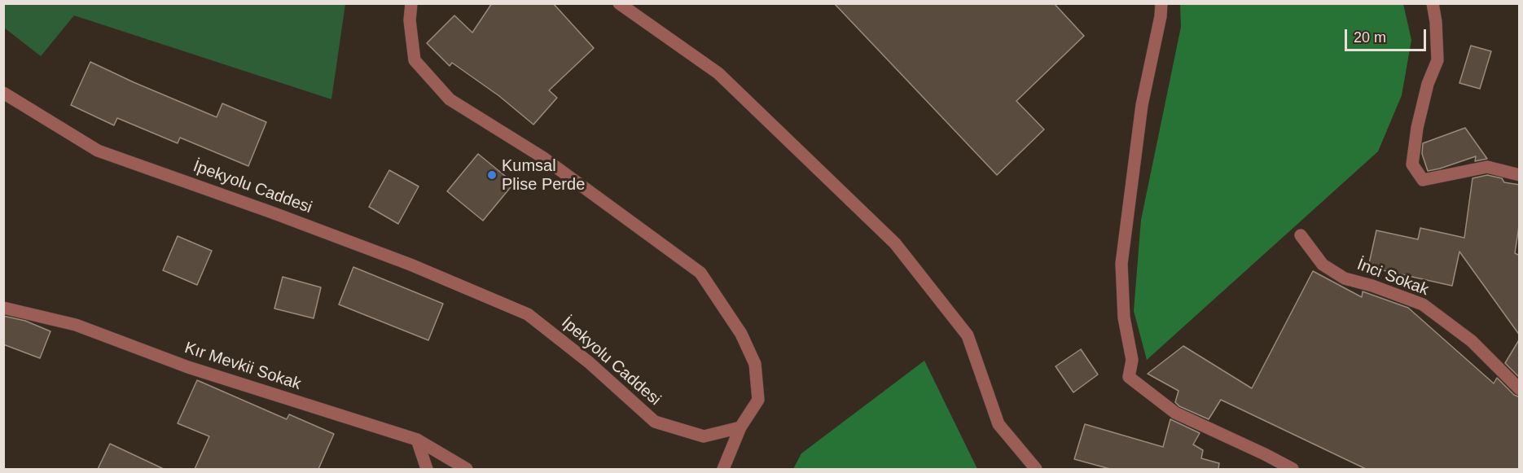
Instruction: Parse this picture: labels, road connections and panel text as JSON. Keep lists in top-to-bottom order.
{
  "streets": {
    "street": ["İpekyolu Caddesi", "İnci Sokak", "Kır Mevkii Sokak"]
  },
  "places": ["Kumsal Plise Perde"],
  "scale_bar": "20 m"
}
